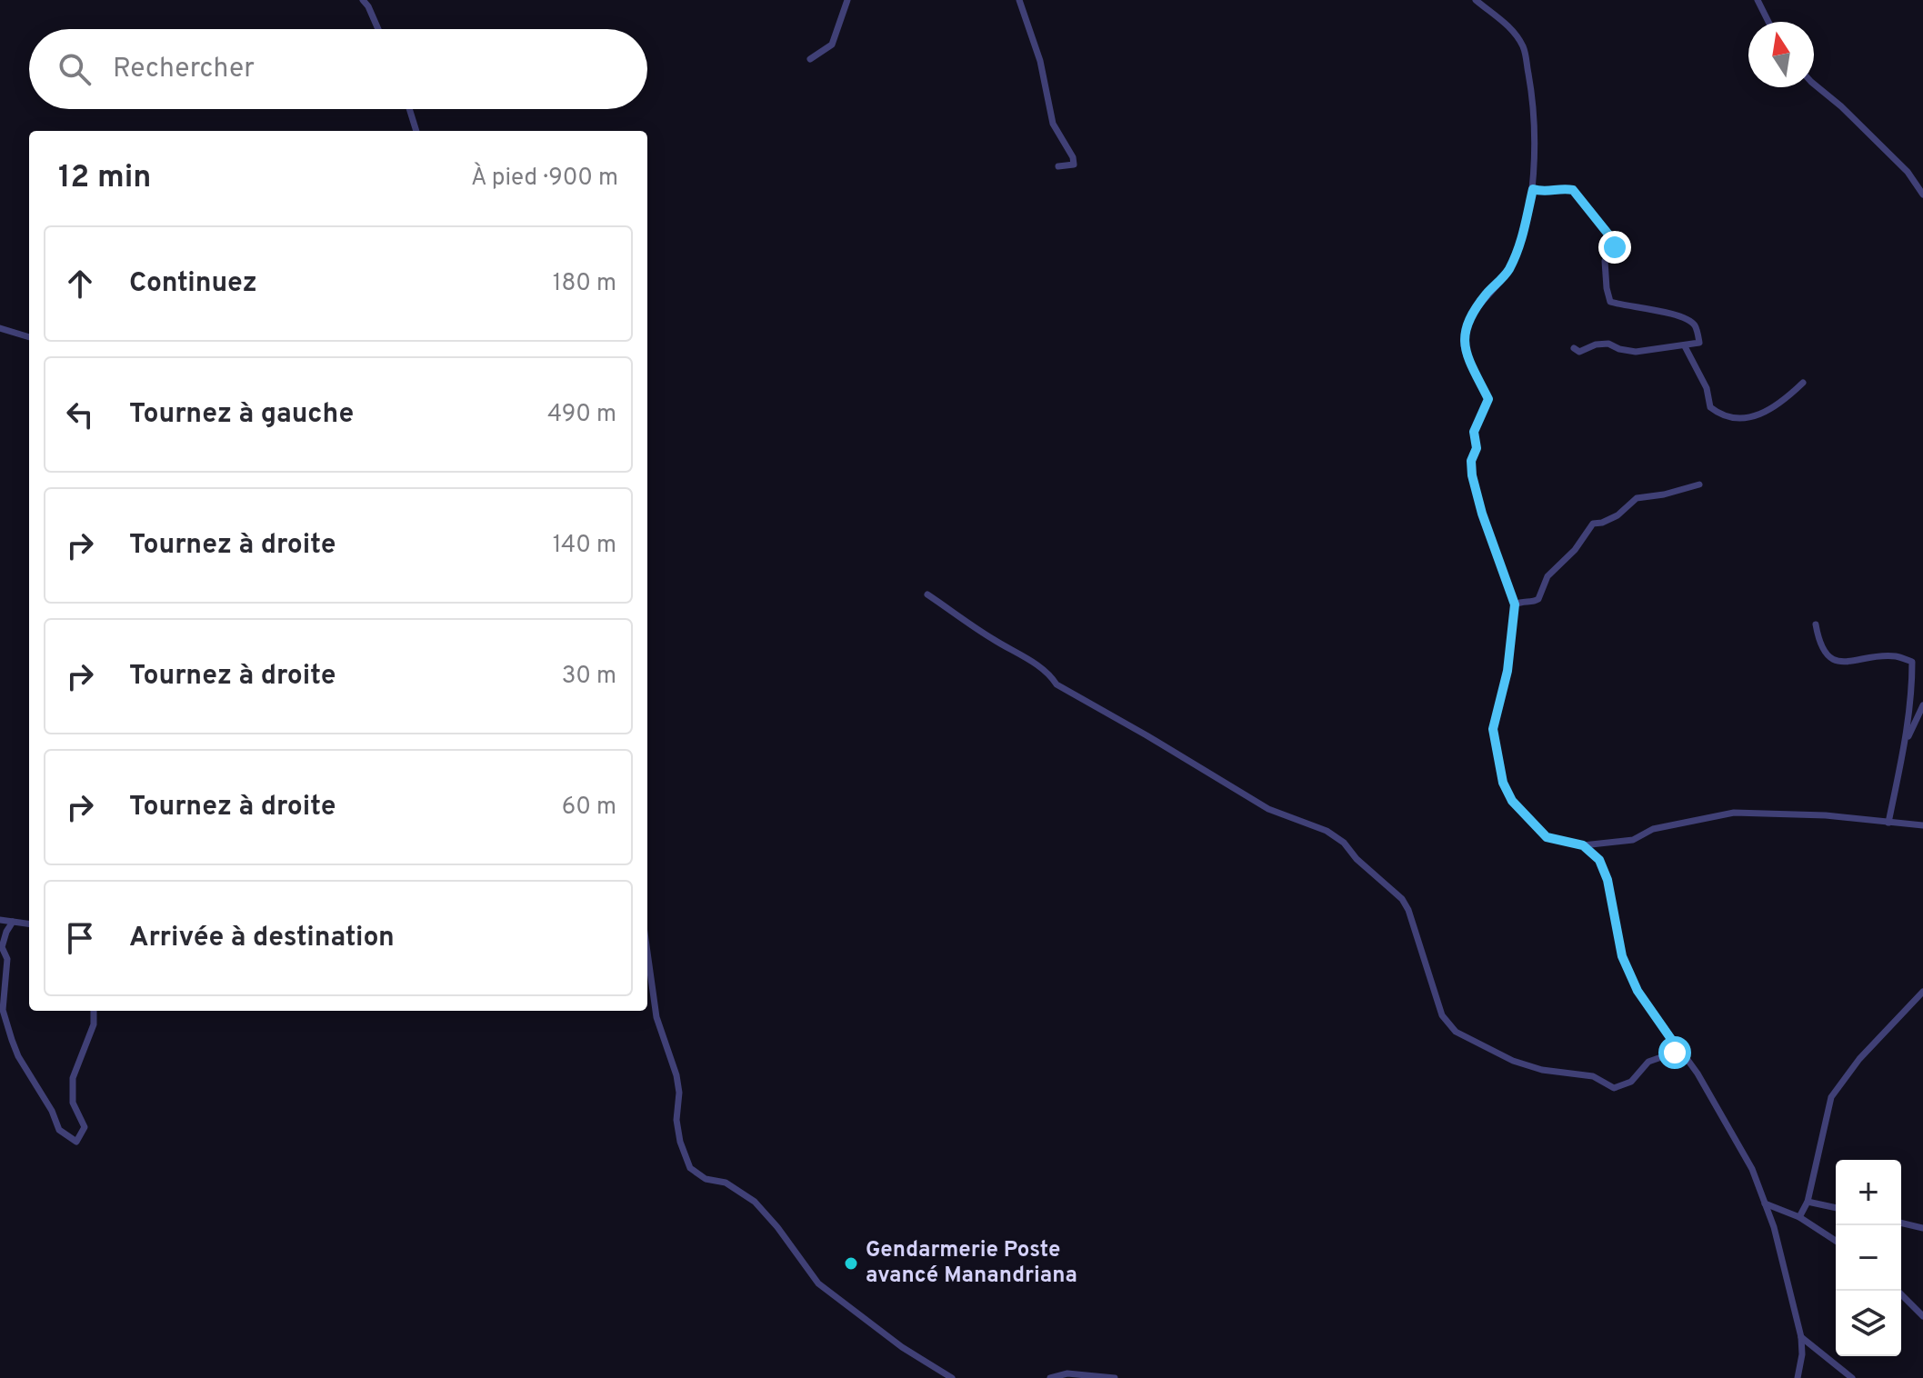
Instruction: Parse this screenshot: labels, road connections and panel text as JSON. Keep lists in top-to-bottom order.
{
  "places": ["Gendarmerie Poste avancé Manandriana"],
  "north": "top",
  "page": {
    "search": "Rechercher",
    "heading": ["12 min", "À pied · 900 m"],
    "list": [
      ["Continuez", "180 m"],
      ["Tournez à gauche", "490 m"],
      ["Tournez à droite", "140 m"],
      ["Tournez à droite", "30 m"],
      ["Tournez à droite", "60 m"],
      "Arrivée à destination"
    ],
    "map_buttons": ["+", "−"]
  }
}
